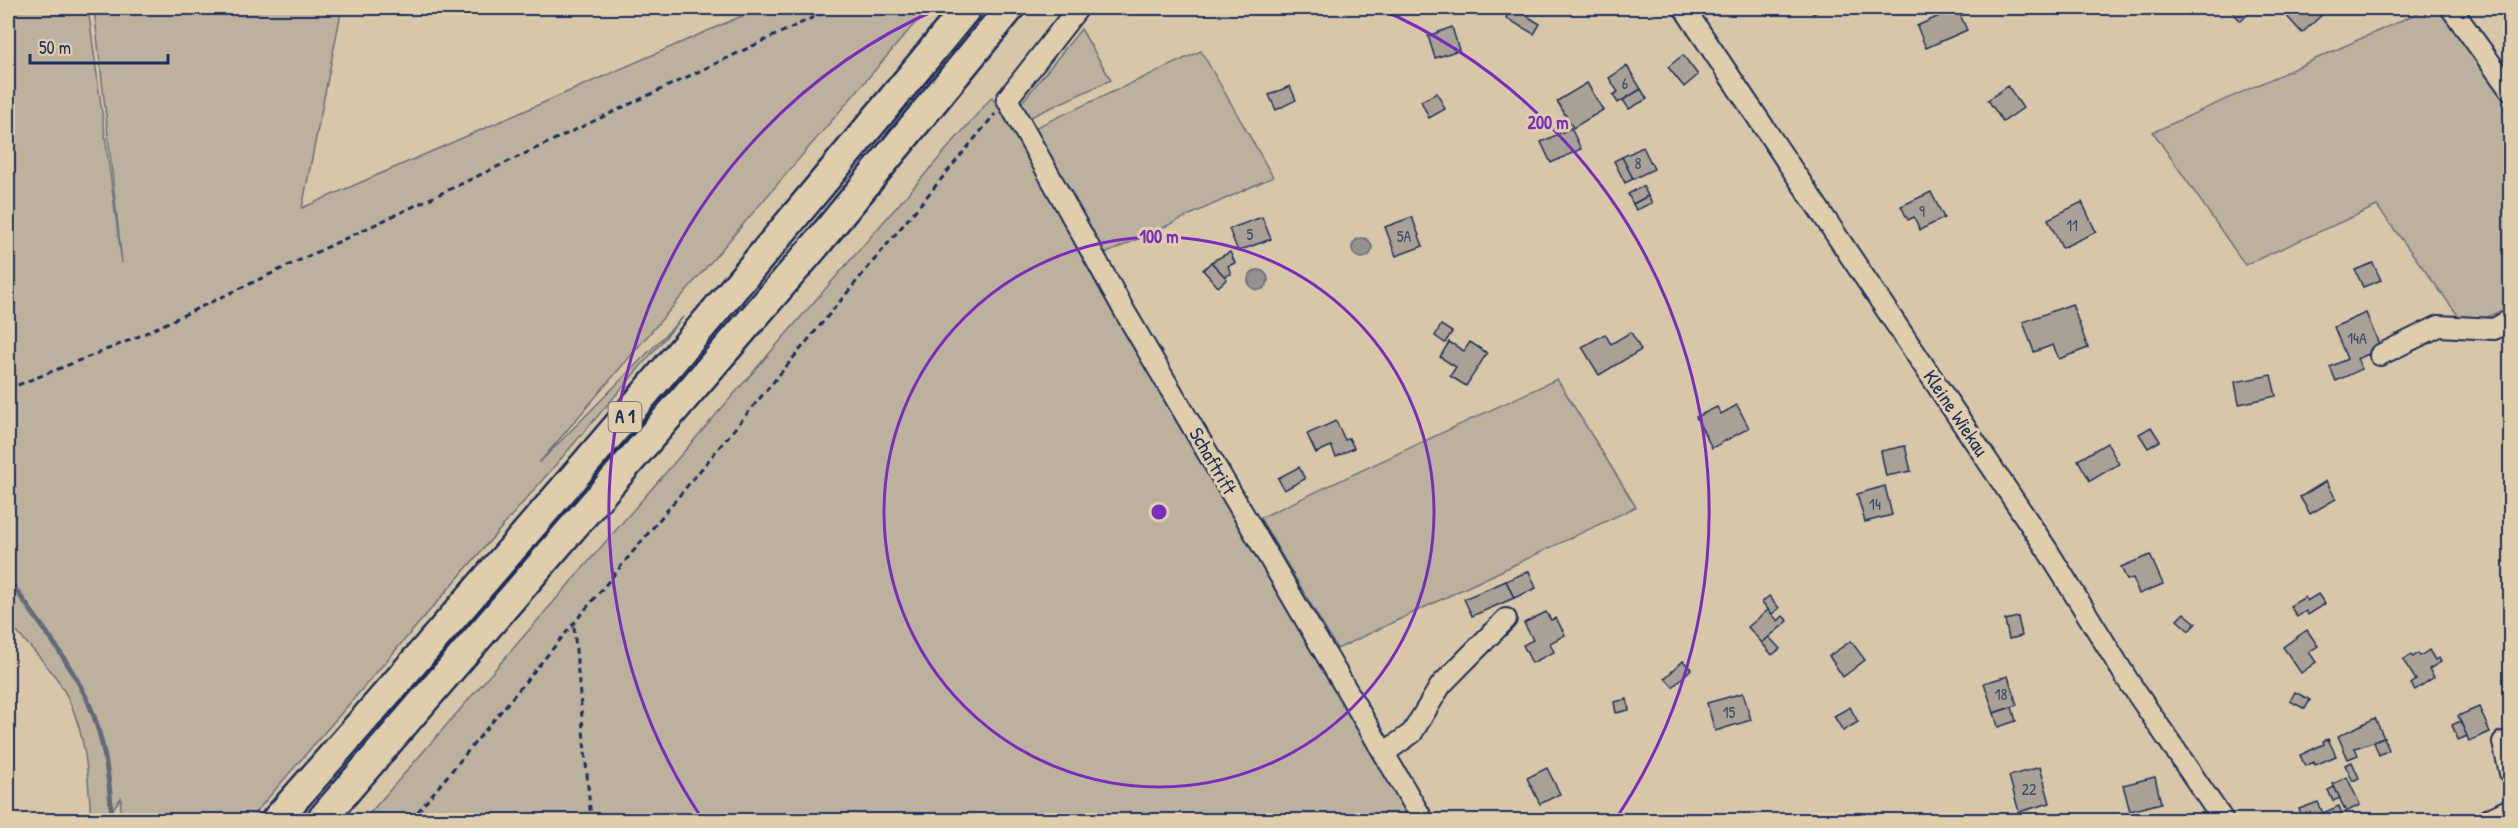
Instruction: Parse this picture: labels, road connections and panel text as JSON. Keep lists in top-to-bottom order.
{
  "streets": {
    "highway": ["A 1"],
    "street": ["Kleine Wiekau", "Schaftrift"]
  },
  "house_numbers": [
    "6",
    "8",
    "9",
    "11",
    "5",
    "5A",
    "14A",
    "14",
    "18",
    "15",
    "22"
  ],
  "scale_bar": "50 m",
  "rings": ["200 m", "100 m"]
}
